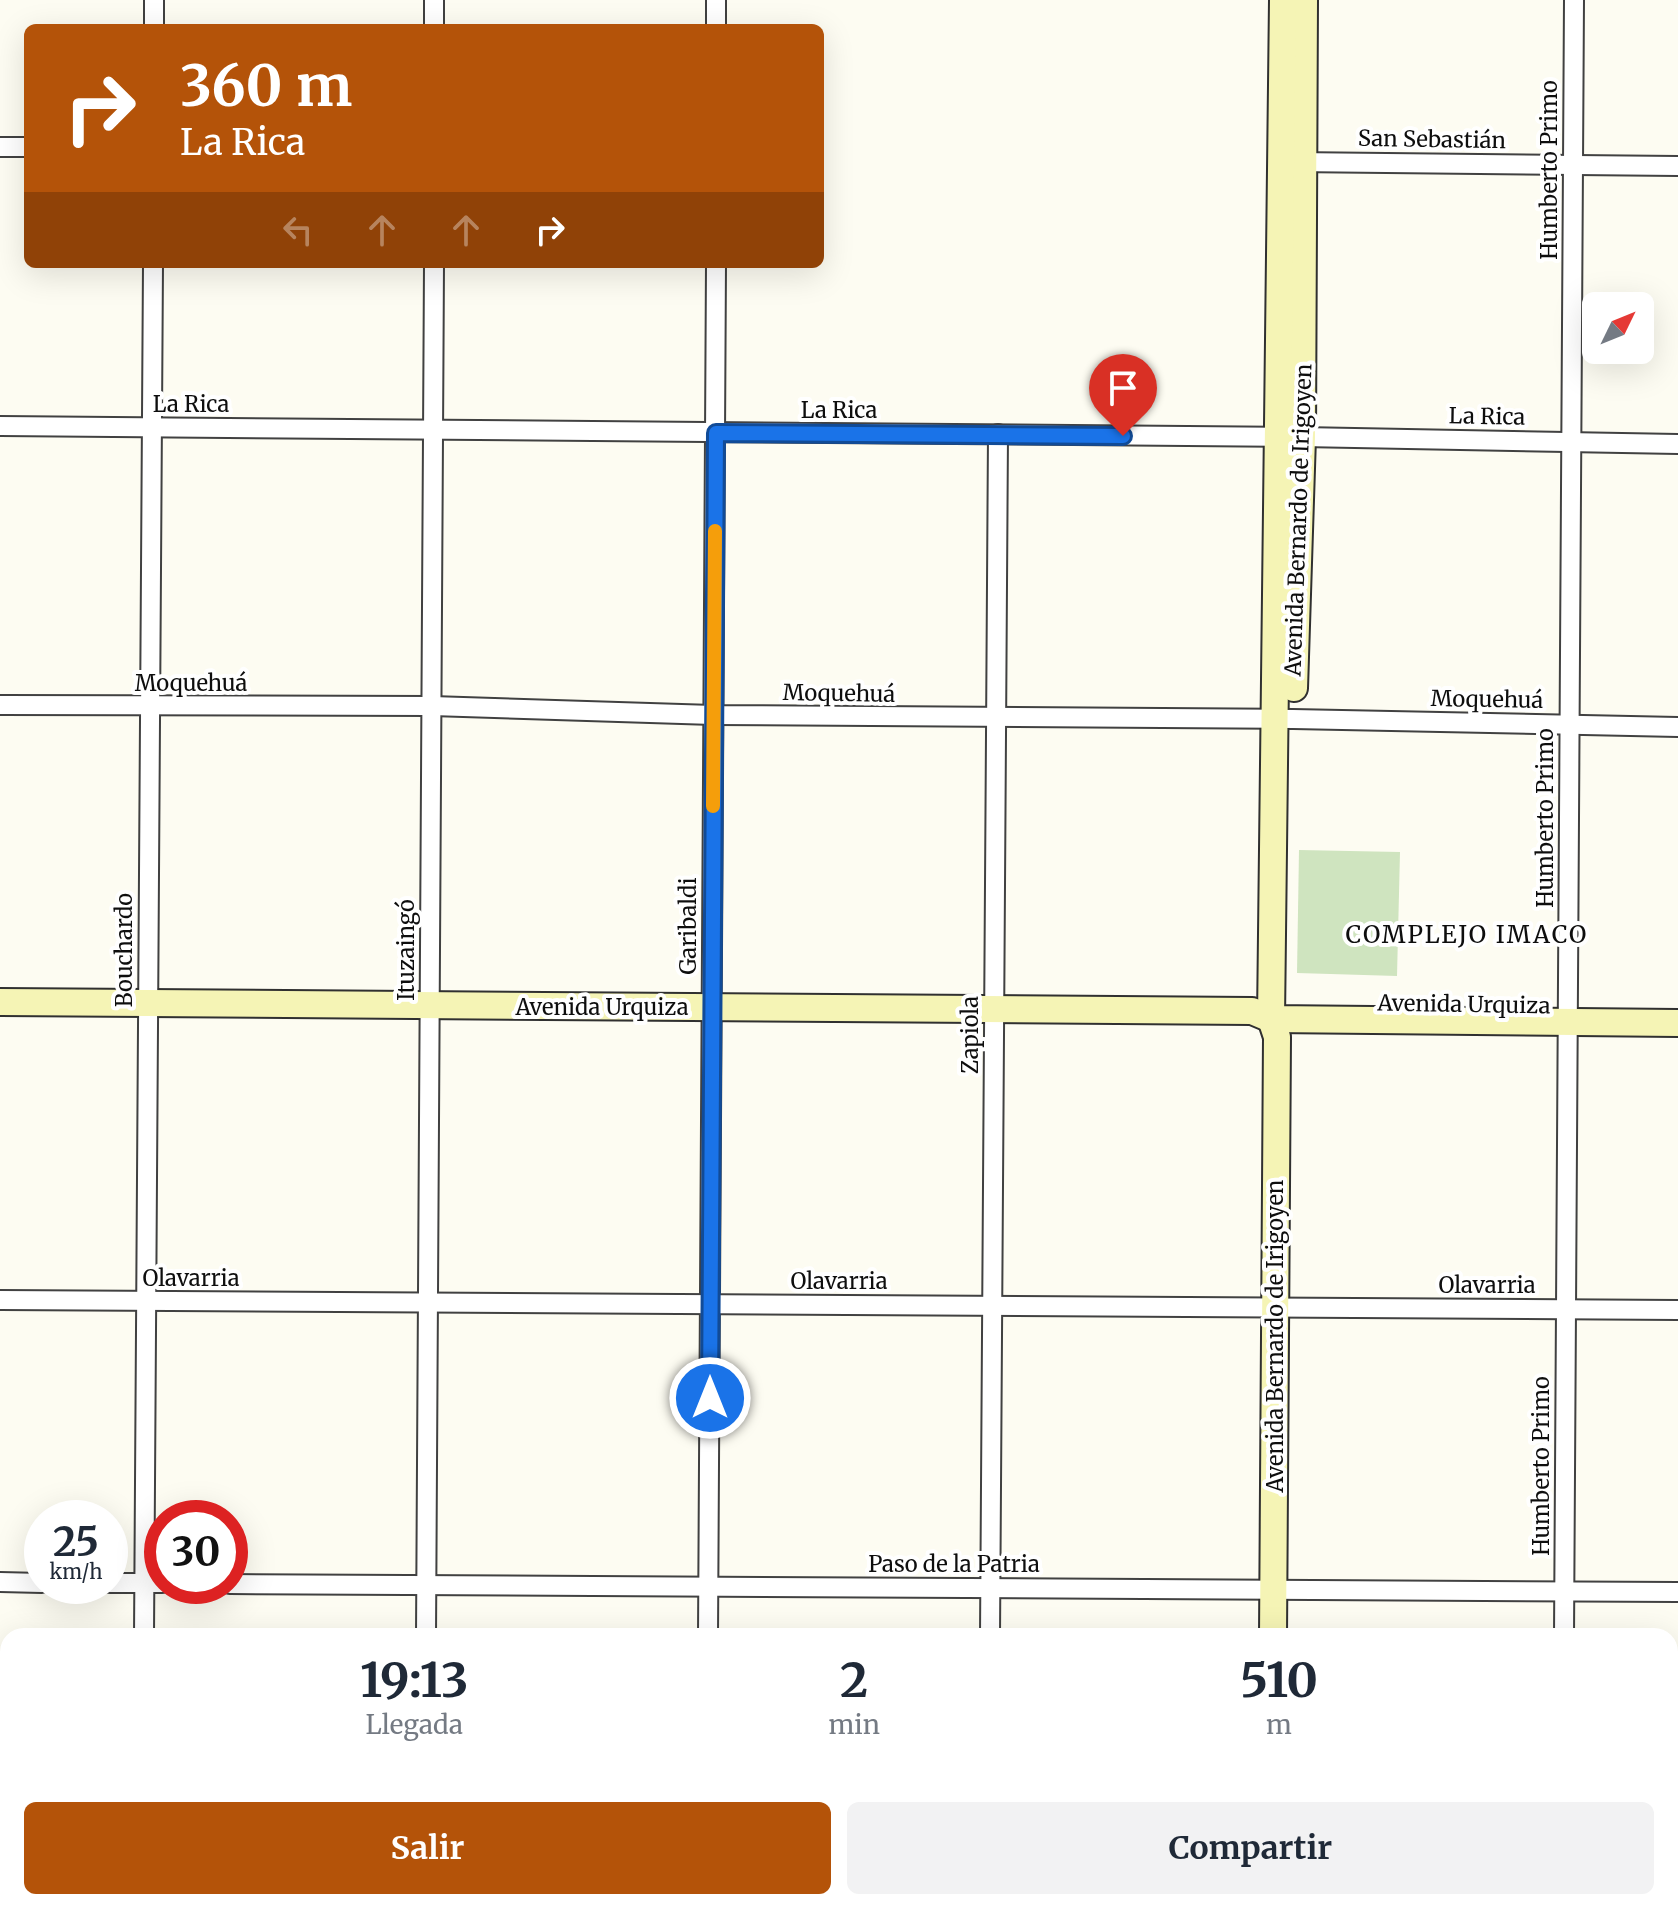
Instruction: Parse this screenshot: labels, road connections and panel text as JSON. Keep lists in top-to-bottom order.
{
  "streets": {
    "main road": ["Avenida Bernardo de Irigoyen", "Avenida Urquiza"],
    "street": [
      "San Sebastián",
      "Humberto Primo",
      "La Rica",
      "Moquehuá",
      "Garibaldi",
      "Bouchardo",
      "Ituzaingó",
      "Zapiola",
      "Olavarria",
      "Paso de la Patria"
    ]
  },
  "crossings": [
    ["San Sebastián", "Humberto Primo"],
    ["San Sebastián", "Avenida Bernardo de Irigoyen"],
    ["Humberto Primo", "La Rica"],
    ["Humberto Primo", "Moquehuá"],
    ["Humberto Primo", "Avenida Urquiza"],
    ["Humberto Primo", "Olavarria"],
    ["Humberto Primo", "Paso de la Patria"],
    ["La Rica", "Avenida Bernardo de Irigoyen"],
    ["La Rica", "Garibaldi"],
    ["La Rica", "Bouchardo"],
    ["La Rica", "Ituzaingó"],
    ["La Rica", "Zapiola"],
    ["Avenida Bernardo de Irigoyen", "Moquehuá"],
    ["Avenida Bernardo de Irigoyen", "Avenida Urquiza"],
    ["Avenida Bernardo de Irigoyen", "Olavarria"],
    ["Avenida Bernardo de Irigoyen", "Paso de la Patria"],
    ["Moquehuá", "Garibaldi"],
    ["Moquehuá", "Bouchardo"],
    ["Moquehuá", "Ituzaingó"],
    ["Moquehuá", "Zapiola"],
    ["Garibaldi", "Avenida Urquiza"],
    ["Garibaldi", "Olavarria"],
    ["Garibaldi", "Paso de la Patria"],
    ["Bouchardo", "Avenida Urquiza"],
    ["Bouchardo", "Olavarria"],
    ["Ituzaingó", "Avenida Urquiza"],
    ["Ituzaingó", "Olavarria"],
    ["Ituzaingó", "Paso de la Patria"],
    ["Avenida Urquiza", "Zapiola"],
    ["Zapiola", "Olavarria"],
    ["Zapiola", "Paso de la Patria"]
  ],
  "districts": ["COMPLEJO IMACO"],
  "north": "top right",
  "page": {
    "turn": ["360 m", "La Rica"],
    "speed": "25 km/h",
    "limit": "30",
    "eta": [
      "19:13",
      "Llegada",
      "2",
      "min",
      "510",
      "m"
    ],
    "buttons": ["Salir", "Compartir"]
  }
}
